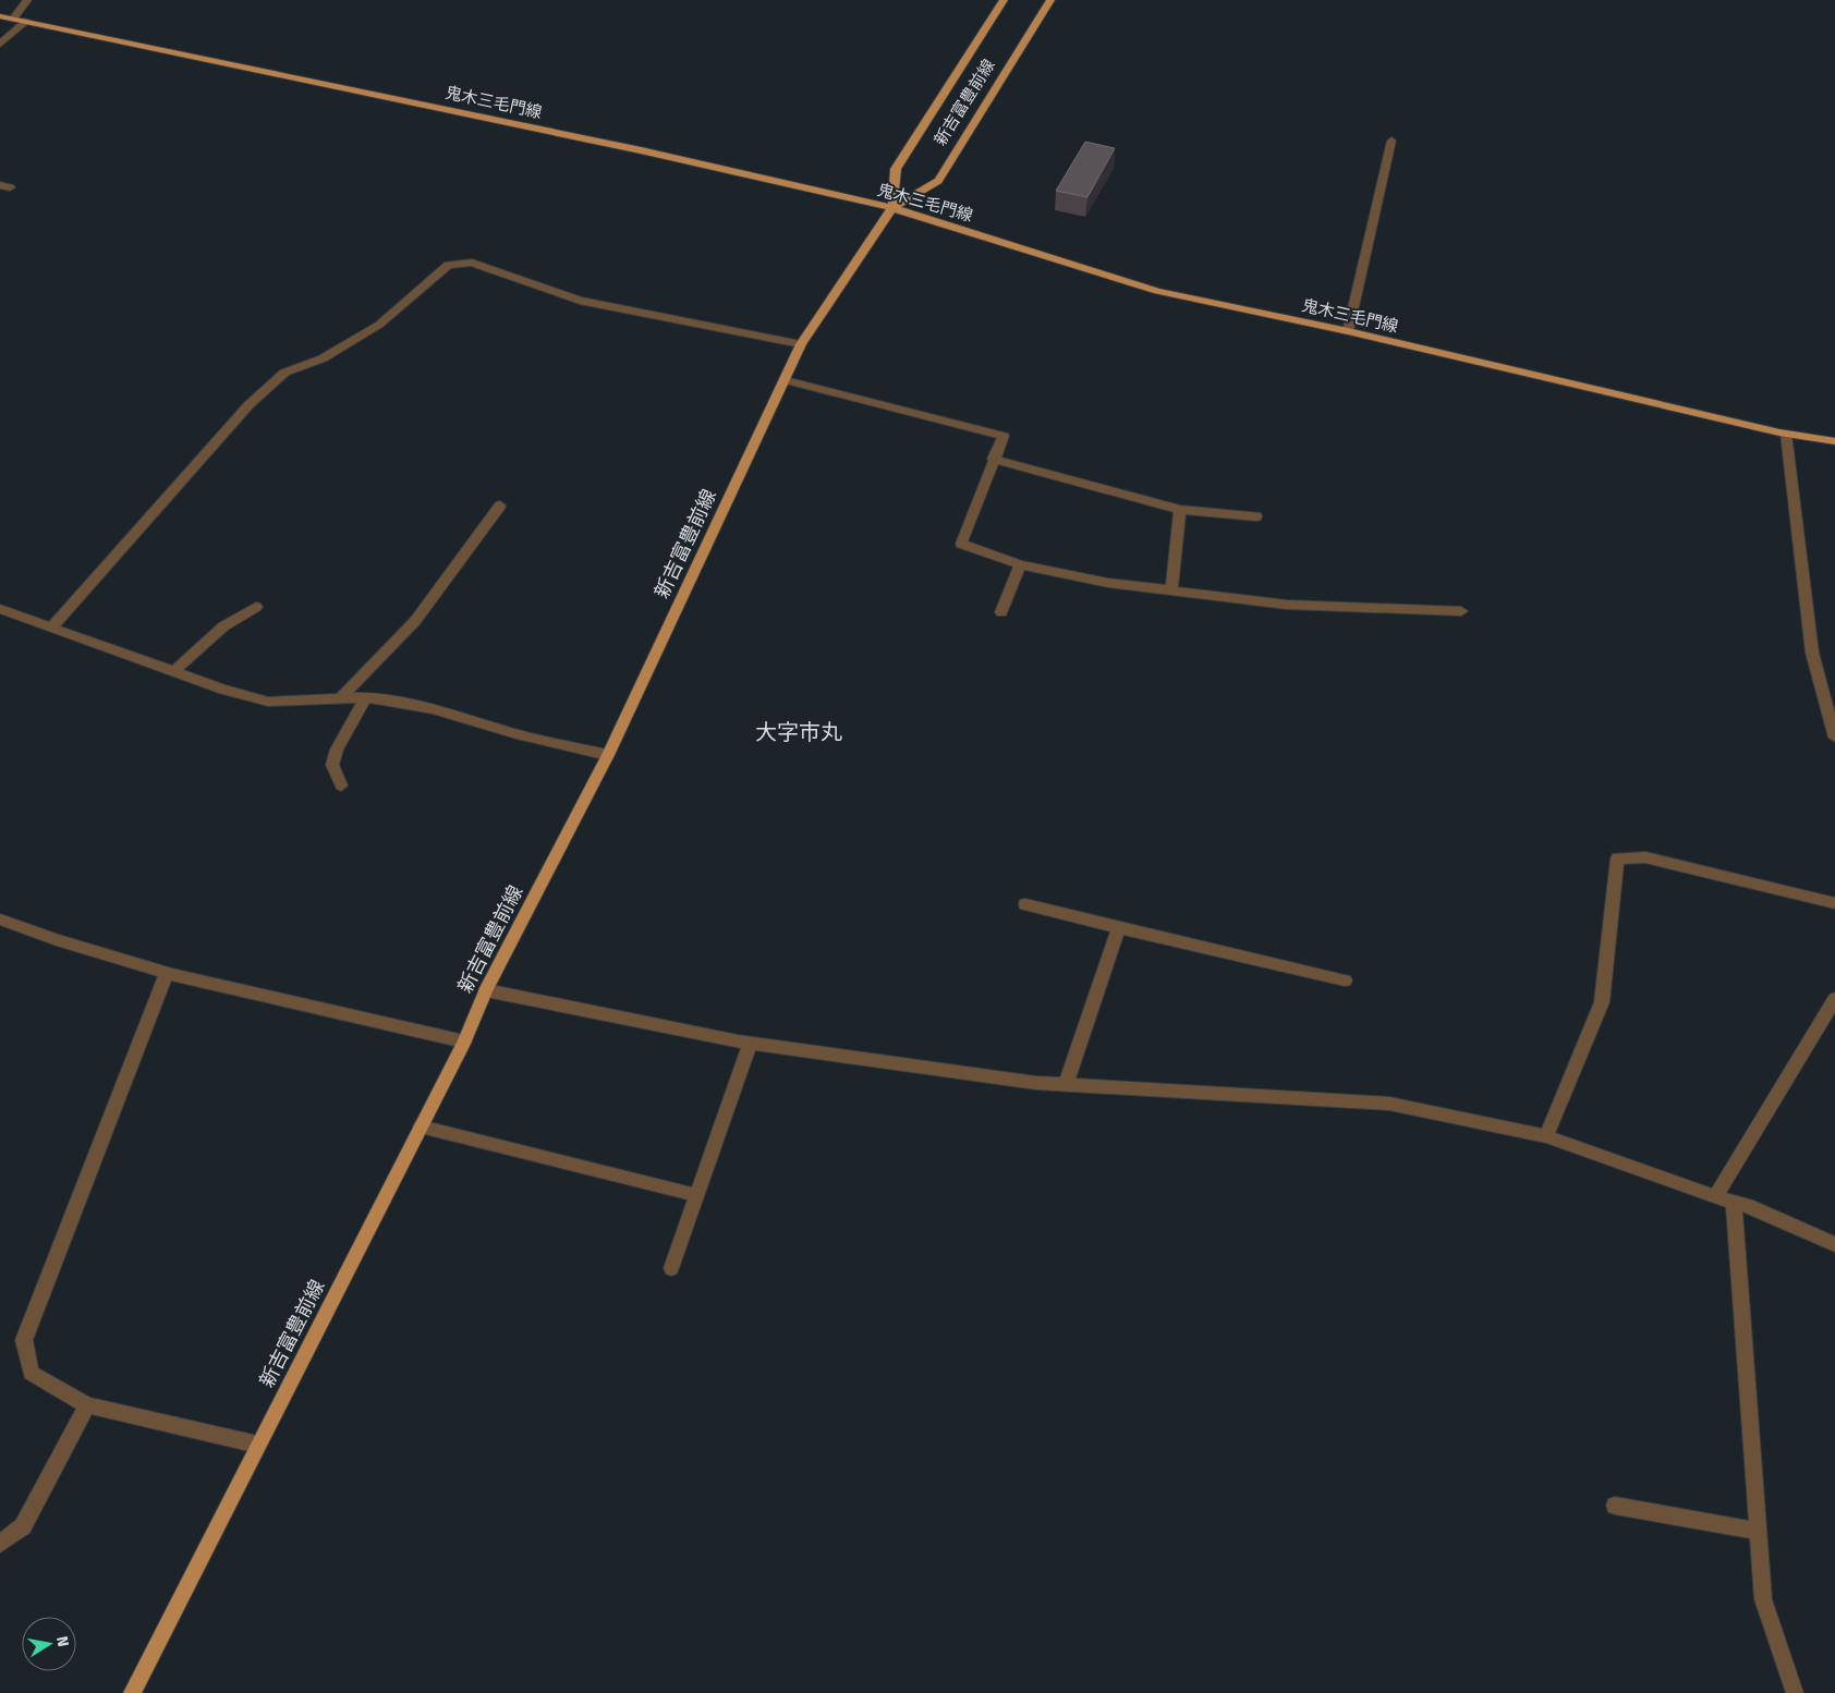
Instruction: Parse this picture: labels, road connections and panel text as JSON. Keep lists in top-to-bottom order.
{
  "streets": {
    "main road": ["鬼木三毛門線", "新吉富豊前線"]
  },
  "crossings": [
    ["鬼木三毛門線", "新吉富豊前線"]
  ],
  "districts": ["大字市丸"],
  "north": "right"
}
